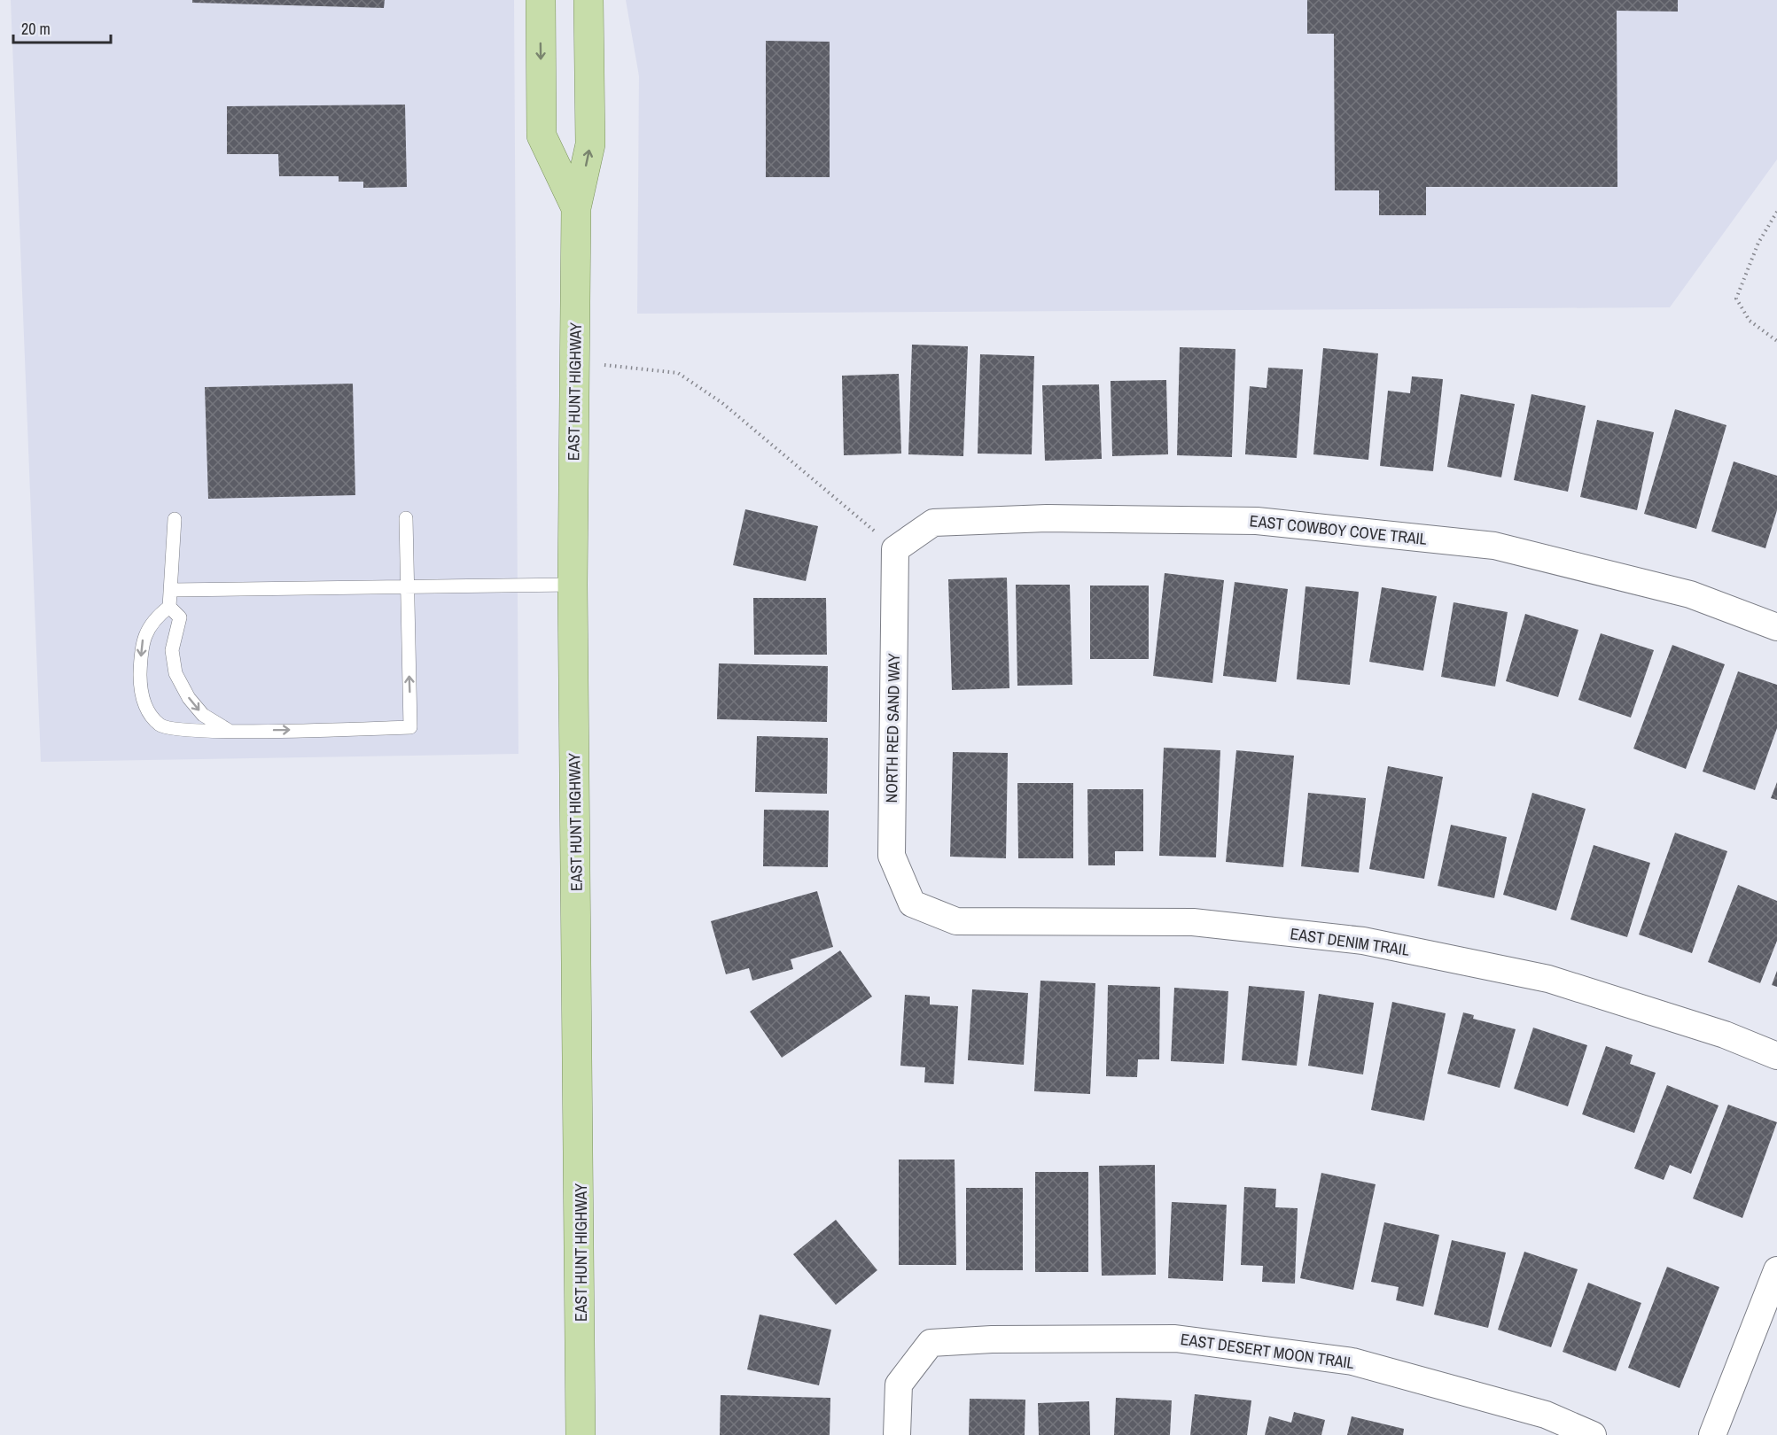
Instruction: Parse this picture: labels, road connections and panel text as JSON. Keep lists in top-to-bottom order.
{
  "streets": {
    "main road": ["EAST HUNT HIGHWAY"],
    "street": [
      "EAST COWBOY COVE TRAIL",
      "NORTH RED SAND WAY",
      "EAST DENIM TRAIL",
      "EAST DESERT MOON TRAIL"
    ]
  },
  "crossings": [
    ["EAST COWBOY COVE TRAIL", "NORTH RED SAND WAY"],
    ["NORTH RED SAND WAY", "EAST DENIM TRAIL"]
  ],
  "scale_bar": "20 m"
}
